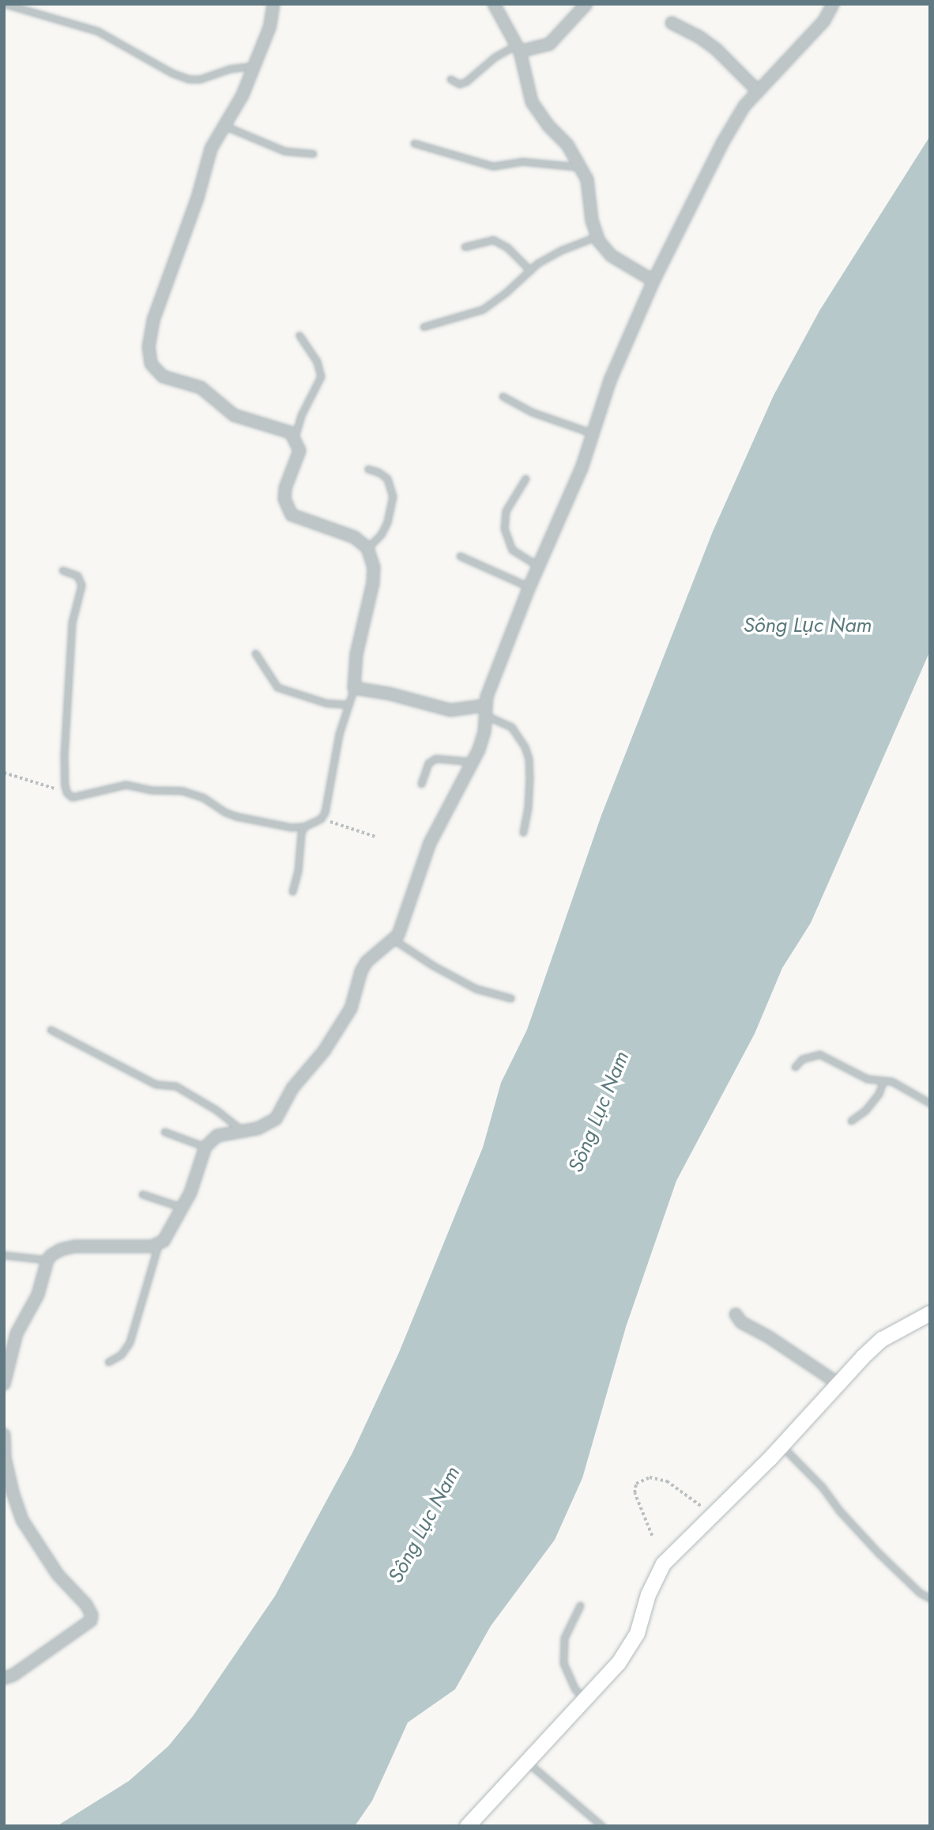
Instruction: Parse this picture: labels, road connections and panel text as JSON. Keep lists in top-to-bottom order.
{
  "water": ["Sông Lục Nam"]
}
